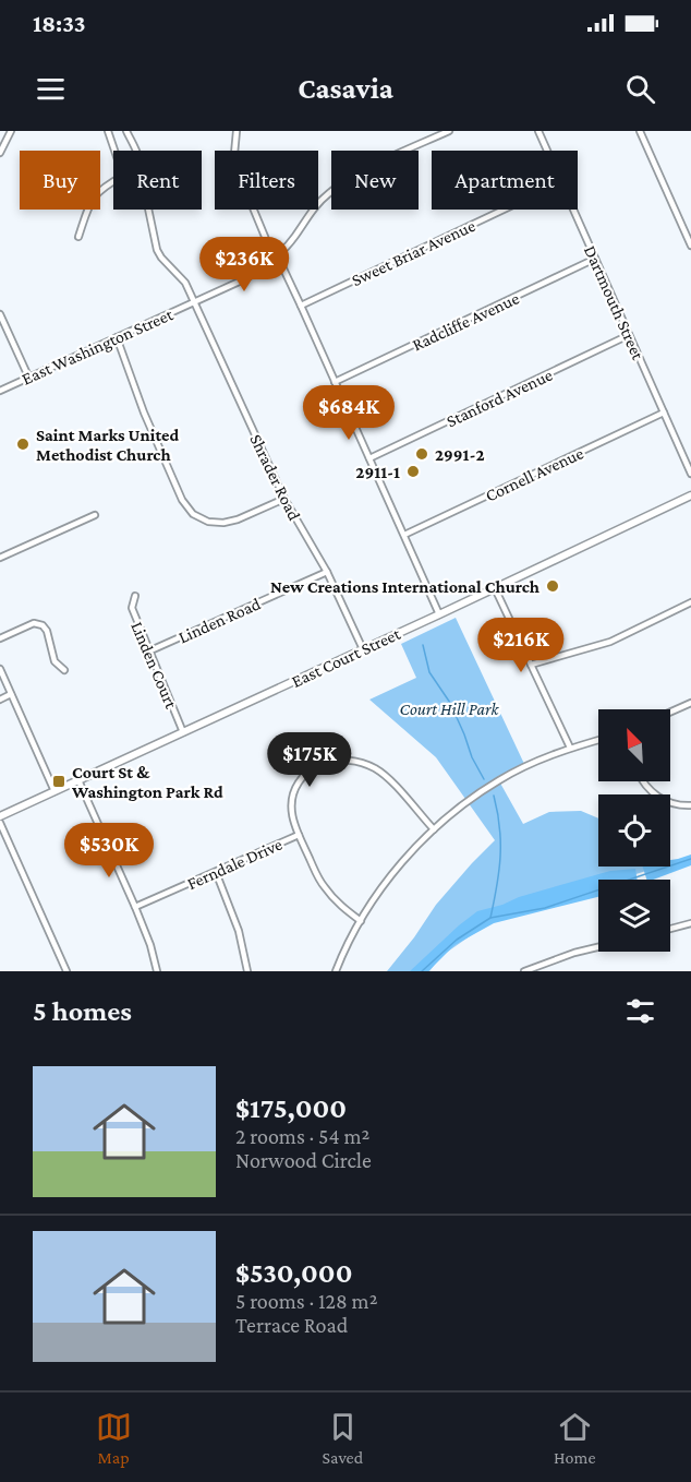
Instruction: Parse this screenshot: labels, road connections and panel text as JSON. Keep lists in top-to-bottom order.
{
  "streets": {
    "street": [
      "Sweet Briar Avenue",
      "Dartmouth Street",
      "Radcliffe Avenue",
      "East Washington Street",
      "Stanford Avenue",
      "Cornell Avenue",
      "Shrader Road",
      "Linden Road",
      "East Court Street",
      "Linden Court",
      "Ferndale Drive"
    ]
  },
  "crossings": [
    ["Dartmouth Street", "Radcliffe Avenue"],
    ["Dartmouth Street", "Stanford Avenue"],
    ["Dartmouth Street", "Cornell Avenue"],
    ["East Washington Street", "Shrader Road"],
    ["Shrader Road", "Linden Road"],
    ["Shrader Road", "East Court Street"],
    ["Linden Road", "Linden Court"],
    ["East Court Street", "Linden Court"]
  ],
  "parks": ["Court Hill Park"],
  "places": {
    "other": [
      "Saint Marks United Methodist Church",
      "2991-2",
      "2911-1",
      "New Creations International Church"
    ],
    "transit": ["Court St & Washington Park Rd"]
  },
  "north": "top left",
  "page": {
    "status": "18:33",
    "header": "Casavia",
    "chip": [
      "Buy",
      "Rent",
      "Filters",
      "New",
      "Apartment"
    ],
    "price": [
      "$236K",
      "$684K",
      "$216K",
      "$175K",
      "$530K"
    ],
    "heading": "5 homes",
    "list": [
      {
        "name": "$175,000",
        "note": "2 rooms · 54 m² · Norwood Circle"
      },
      {
        "name": "$530,000",
        "note": "5 rooms · 128 m² · Terrace Road"
      }
    ],
    "tabs": ["Map", "Saved", "Home"]
  }
}
